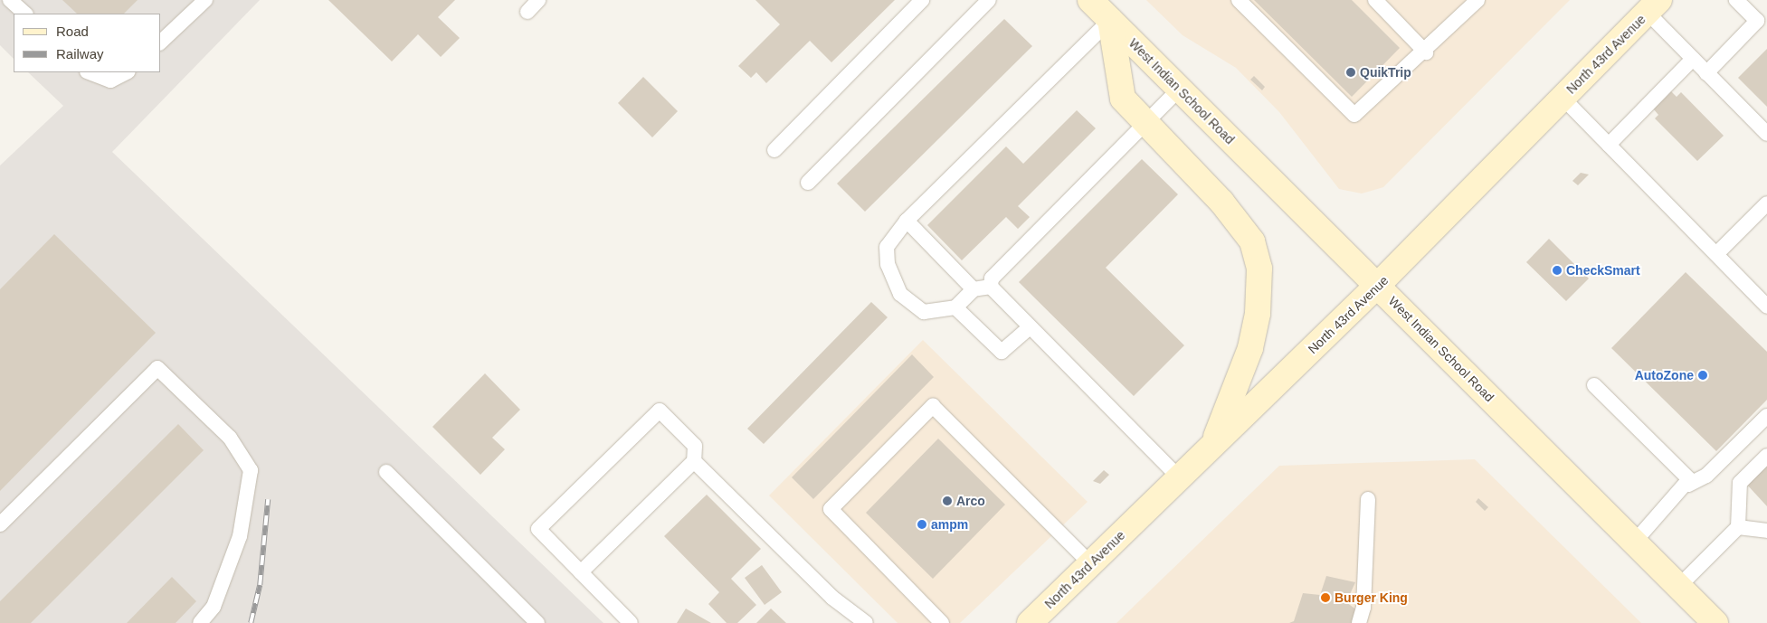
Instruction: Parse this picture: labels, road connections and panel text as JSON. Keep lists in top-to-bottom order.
{
  "streets": {
    "main road": ["North 43rd Avenue", "West Indian School Road"]
  },
  "crossings": [
    ["North 43rd Avenue", "West Indian School Road"]
  ],
  "places": [
    "QuikTrip",
    "CheckSmart",
    "AutoZone",
    "Arco",
    "ampm",
    "Burger King"
  ],
  "legend": ["Road", "Railway"]
}
